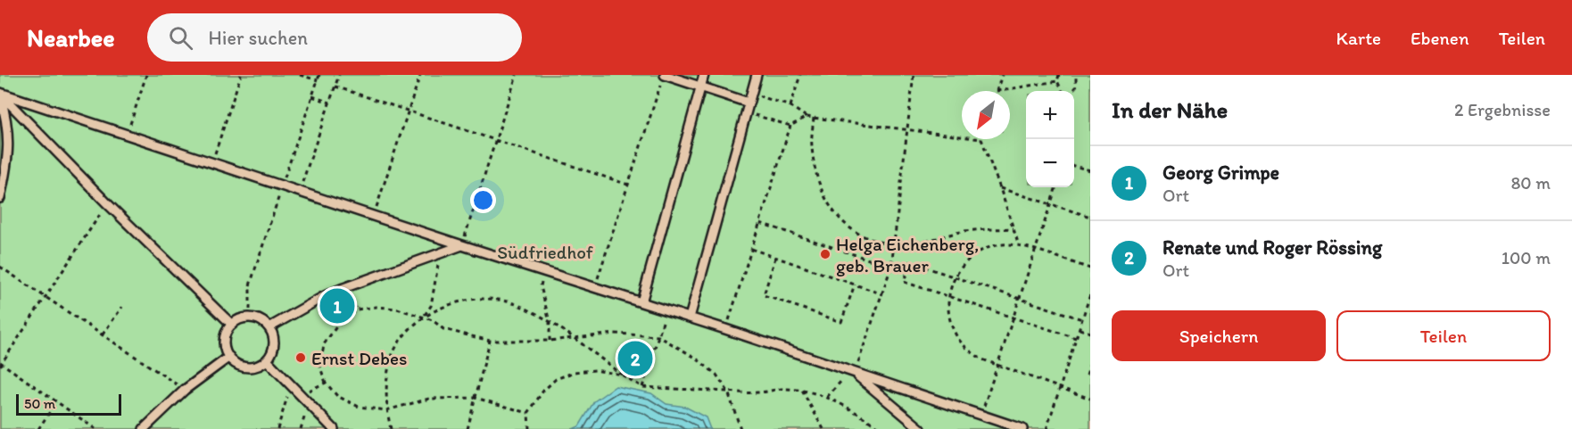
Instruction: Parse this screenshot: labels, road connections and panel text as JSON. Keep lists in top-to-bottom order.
{
  "parks": ["Südfriedhof"],
  "places": ["Helga Eichenberg, geb. Brauer", "Ernst Debes"],
  "scale_bar": "50 m",
  "north": "bottom left",
  "page": {
    "header": "Nearbee",
    "search": "Hier suchen",
    "nav": ["Karte", "Ebenen", "Teilen"],
    "heading": ["In der Nähe", "2 Ergebnisse"],
    "map_buttons": ["+", "−"],
    "list": [
      {
        "mark": "1",
        "name": "Georg Grimpe",
        "note": "Ort",
        "value": "80 m"
      },
      {
        "mark": "2",
        "name": "Renate und Roger Rössing",
        "note": "Ort",
        "value": "100 m"
      }
    ],
    "pins": ["1", "2"],
    "buttons": ["Speichern", "Teilen"],
    "scale": "50 m"
  }
}
